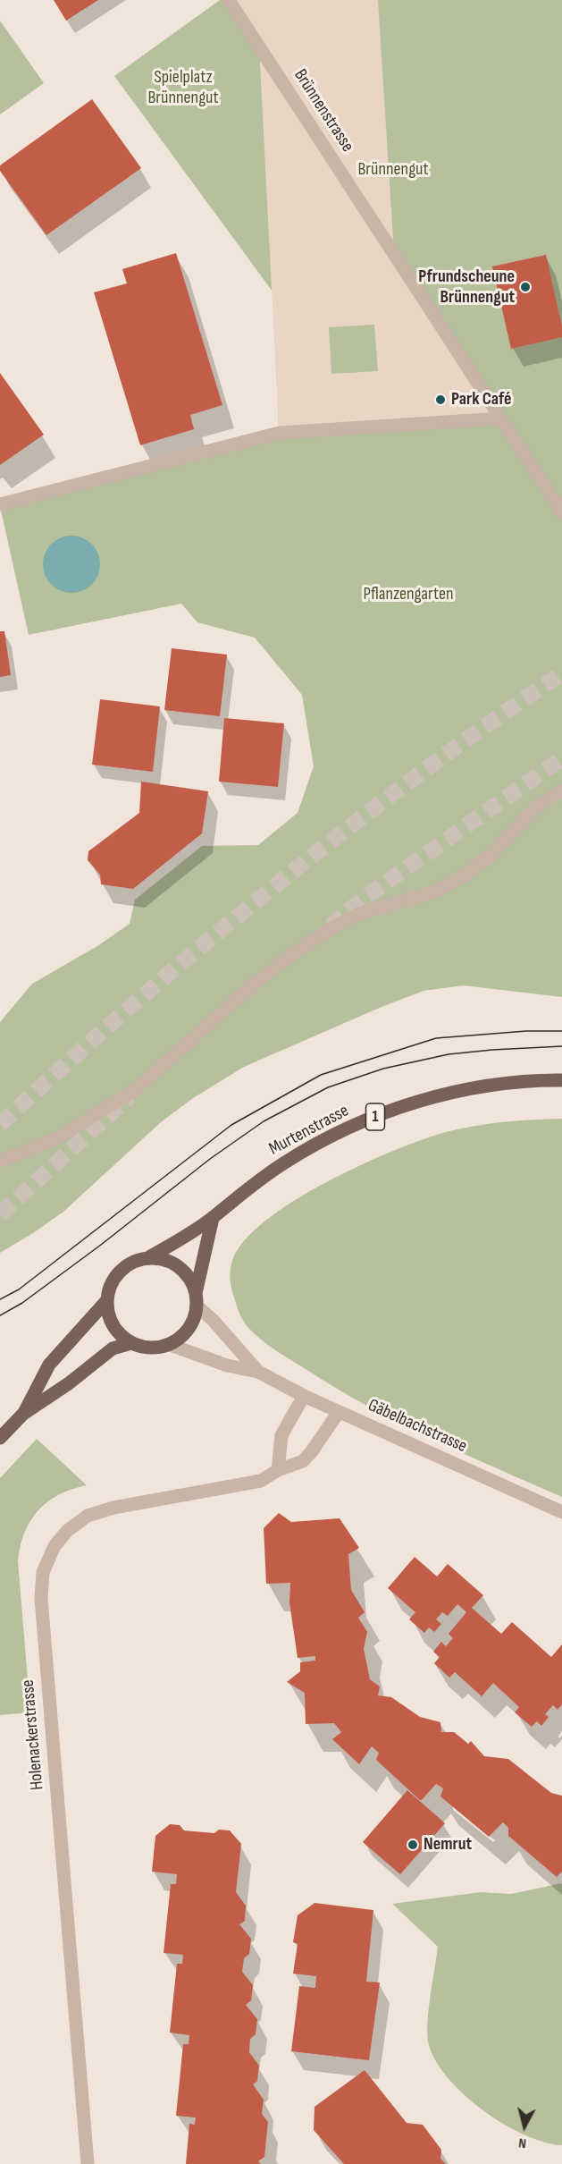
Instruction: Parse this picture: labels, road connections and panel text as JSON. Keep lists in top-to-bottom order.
{
  "streets": {
    "main road": ["1", "Murtenstrasse"],
    "street": ["Brünnenstrasse", "Gäbelbachstrasse", "Holenackerstrasse"]
  },
  "crossings": [
    ["Murtenstrasse", "Gäbelbachstrasse"],
    ["Gäbelbachstrasse", "Holenackerstrasse"]
  ],
  "parks": ["Spielplatz Brünnengut", "Brünnengut", "Pflanzengarten"],
  "places": ["Pfrundscheune Brünnengut", "Park Café", "Nemrut"],
  "north": "bottom"
}
